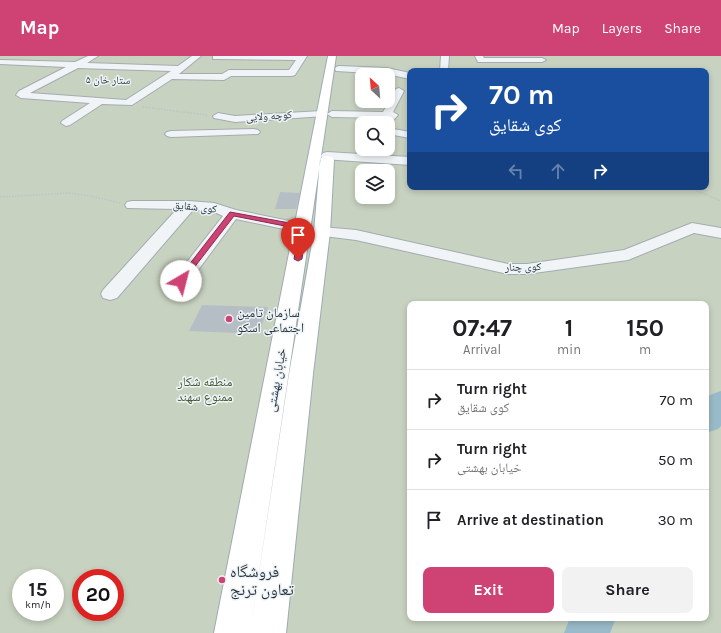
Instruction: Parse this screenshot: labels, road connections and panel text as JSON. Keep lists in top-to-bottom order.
{
  "streets": {
    "main road": ["خیابان بهشتی"],
    "street": [
      "ستار خان ۵",
      "کوچه ولایی",
      "کوی شقایق",
      "کوی چنار"
    ]
  },
  "crossings": [
    ["کوچه ولایی", "خیابان بهشتی"],
    ["کوی شقایق", "کوی چنار"],
    ["کوی شقایق", "خیابان بهشتی"],
    ["کوی چنار", "خیابان بهشتی"]
  ],
  "parks": ["منطقه شکار ممنوع سهند"],
  "places": ["سازمان تامین اجتماعی اسکو", "فروشگاه تعاون ترنج"],
  "north": "top left",
  "page": {
    "header": "Map",
    "nav": ["Map", "Layers", "Share"],
    "turn": ["70 m", "کوی شقایق"],
    "eta": [
      "07:47",
      "Arrival",
      "1",
      "min",
      "150",
      "m"
    ],
    "list": [
      {
        "name": "Turn right",
        "note": "کوی شقایق",
        "value": "70 m"
      },
      {
        "name": "Turn right",
        "note": "خیابان بهشتی",
        "value": "50 m"
      },
      {
        "name": "Arrive at destination",
        "value": "30 m"
      }
    ],
    "buttons": ["Exit", "Share"],
    "speed": "15 km/h",
    "limit": "20"
  }
}
